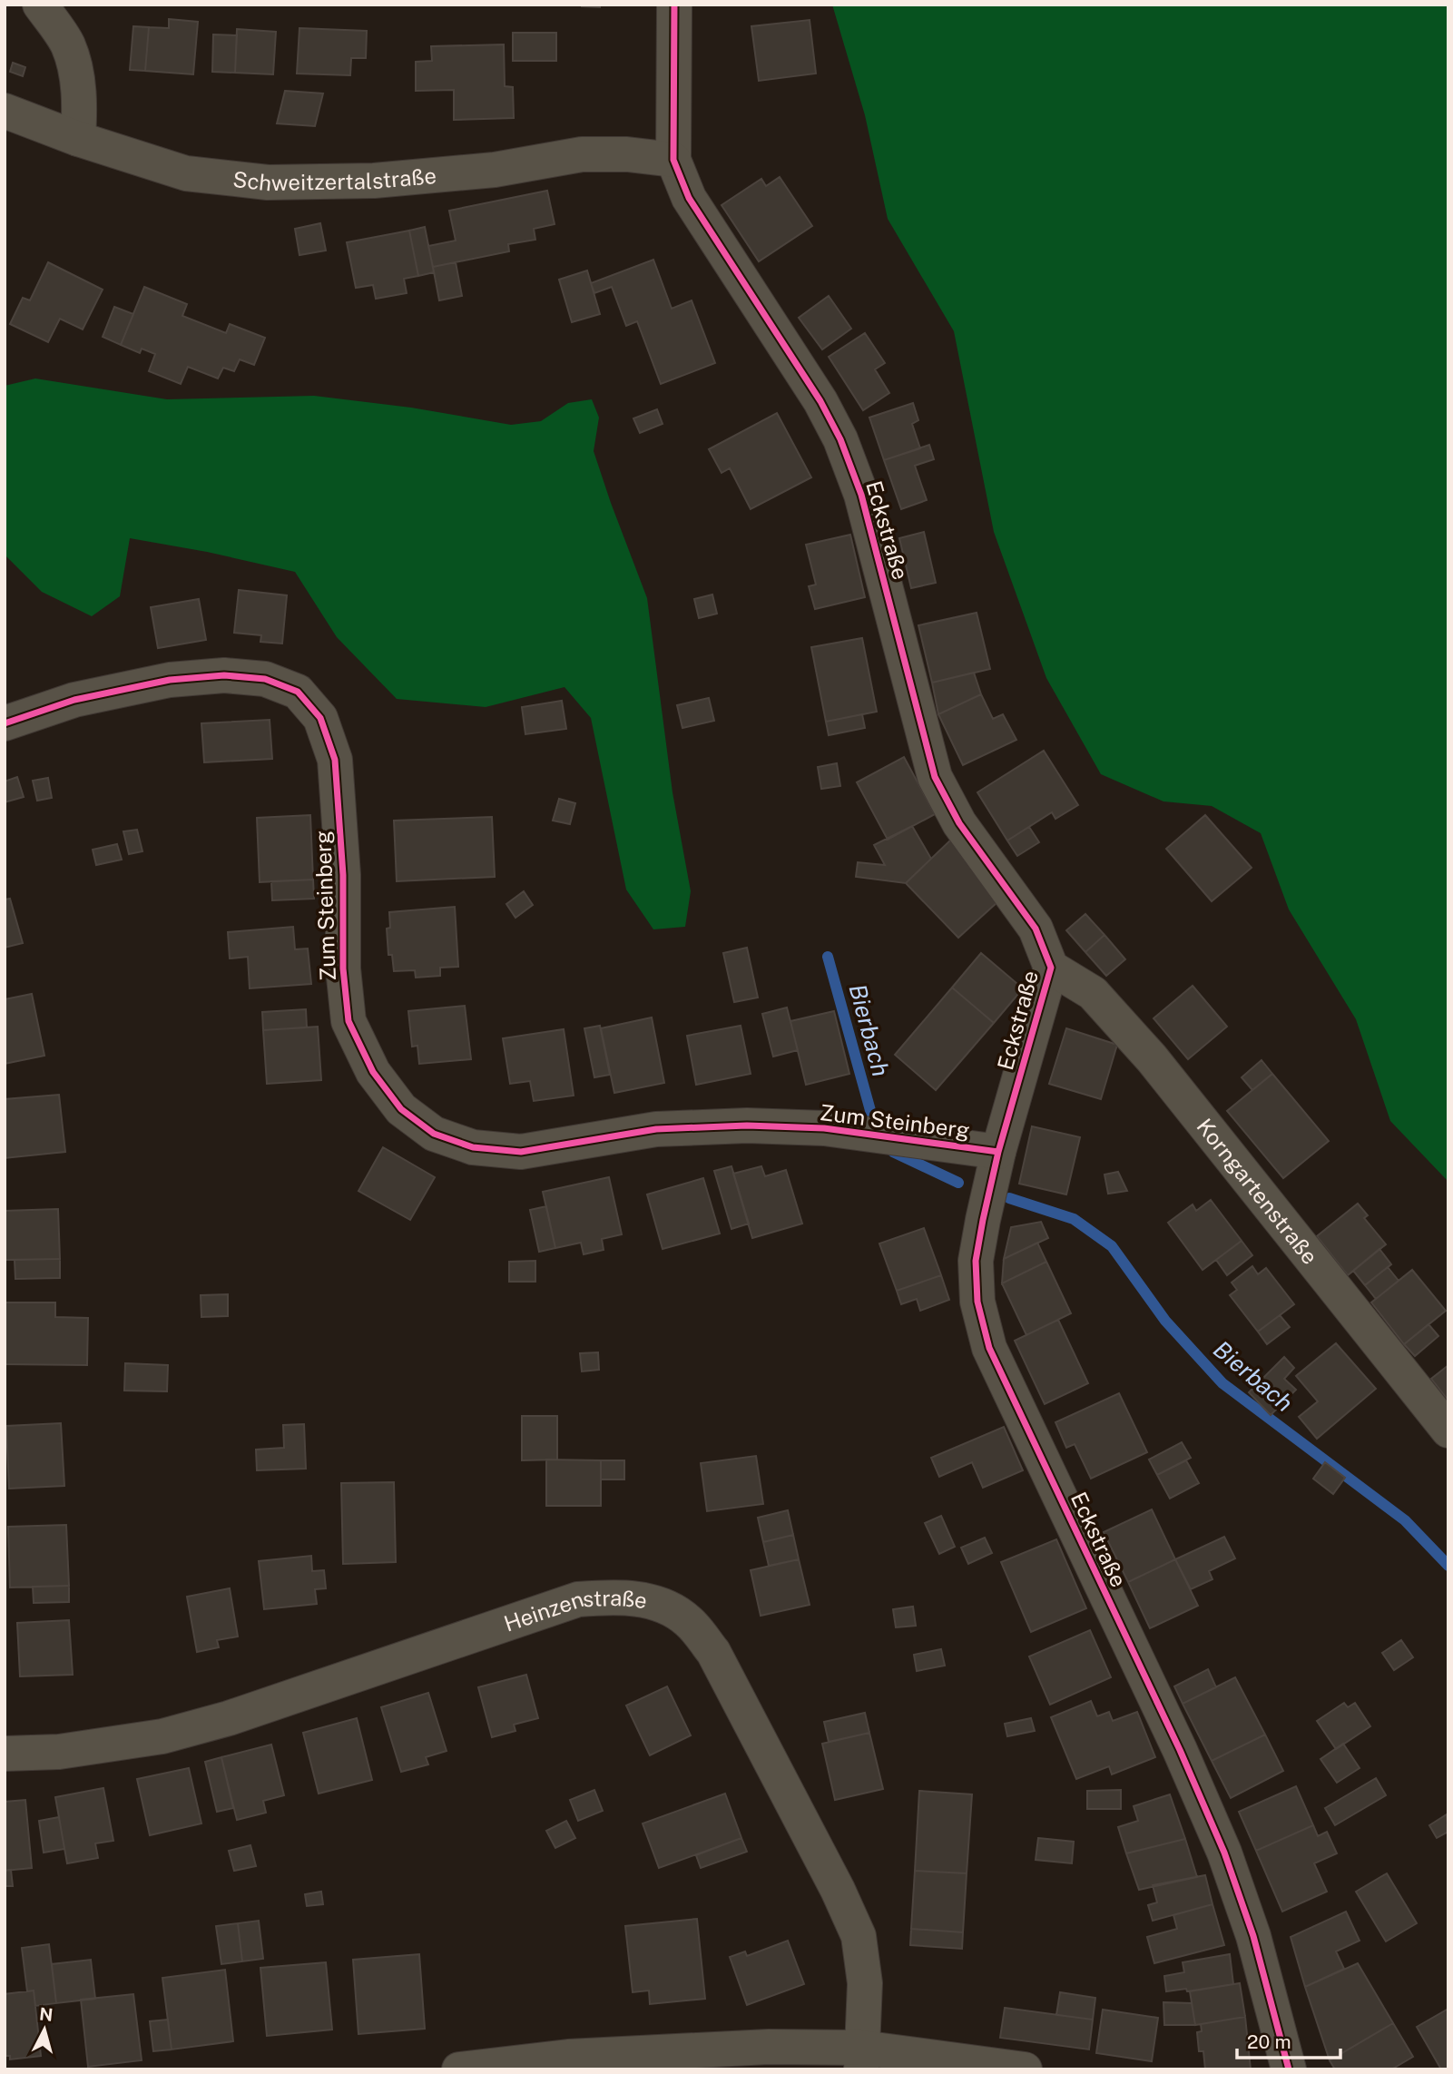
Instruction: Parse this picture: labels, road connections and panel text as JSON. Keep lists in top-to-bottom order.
{
  "streets": {
    "street": [
      "Schweitzertalstraße",
      "Eckstraße",
      "Zum Steinberg",
      "Korngartenstraße",
      "Heinzenstraße"
    ]
  },
  "crossings": [
    ["Schweitzertalstraße", "Eckstraße"],
    ["Eckstraße", "Zum Steinberg"],
    ["Eckstraße", "Korngartenstraße"]
  ],
  "water": ["Bierbach"],
  "scale_bar": "20 m",
  "north": "top"
}
